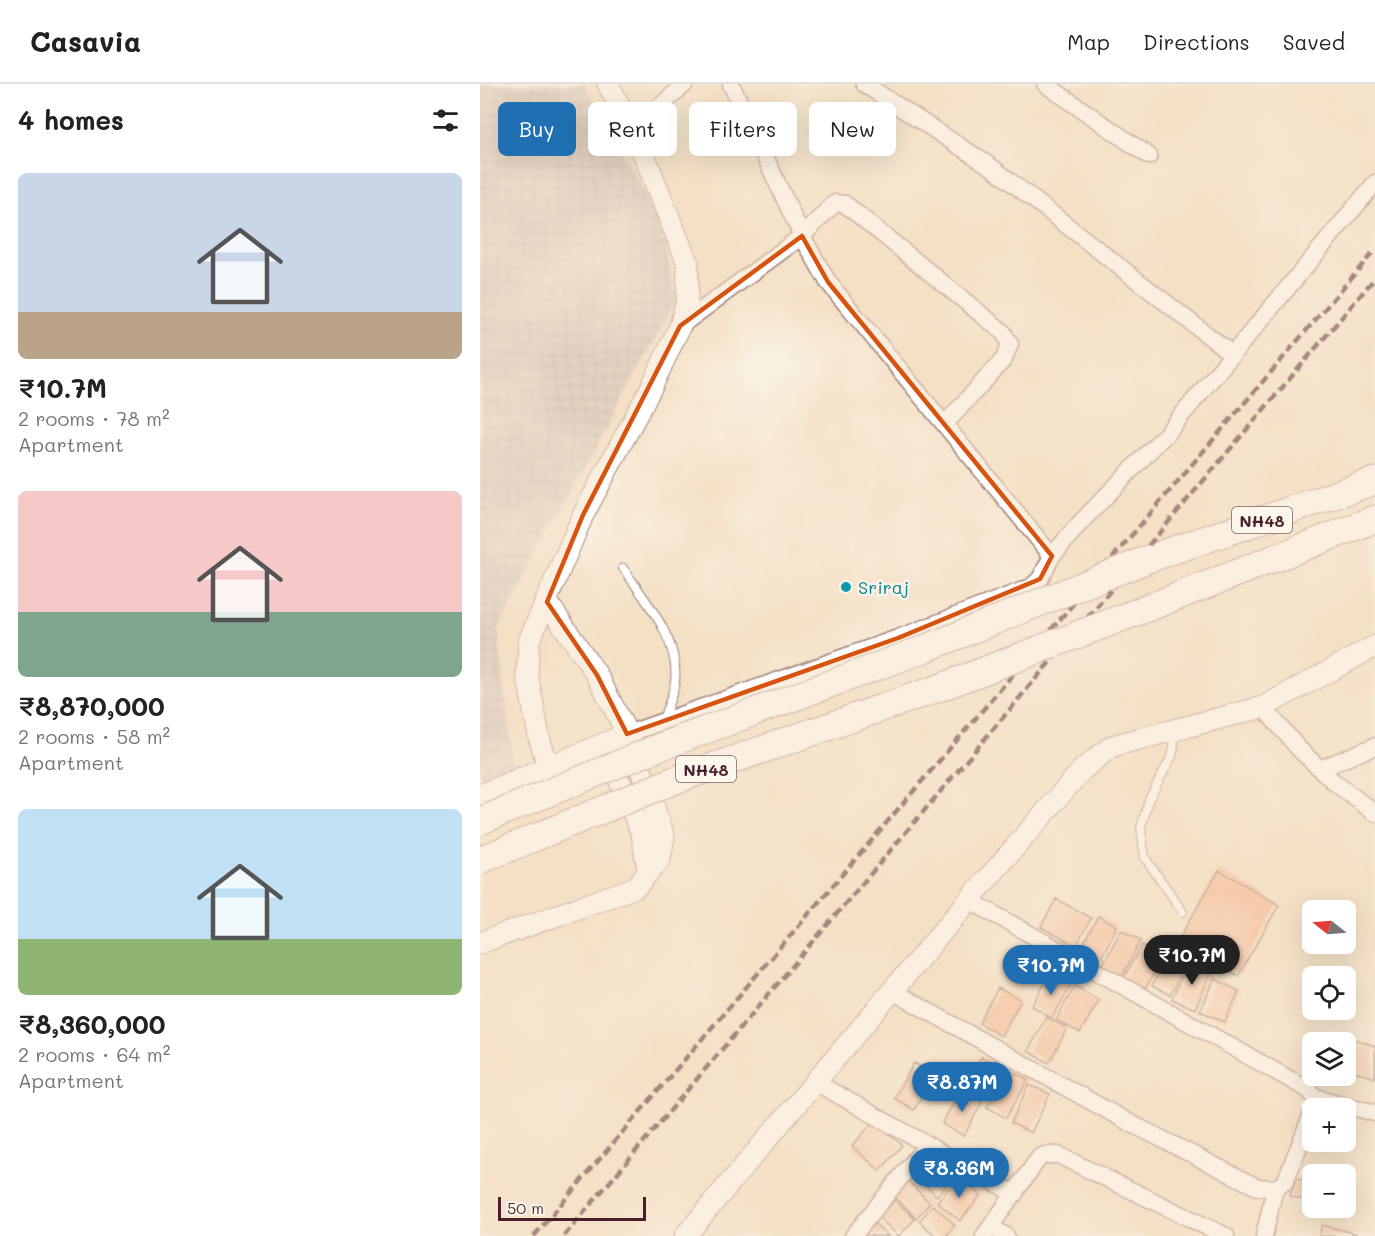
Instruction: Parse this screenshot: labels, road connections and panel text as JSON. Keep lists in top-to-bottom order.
{
  "streets": {
    "highway": ["NH48"]
  },
  "places": ["Sriraj"],
  "scale_bar": "50 m",
  "north": "left",
  "page": {
    "header": "Casavia",
    "nav": ["Map", "Directions", "Saved"],
    "heading": "4 homes",
    "chip": [
      "Buy",
      "Rent",
      "Filters",
      "New"
    ],
    "list": [
      {
        "name": "₹10.7M",
        "note": "2 rooms · 78 m² · Apartment"
      },
      {
        "name": "₹8,870,000",
        "note": "2 rooms · 58 m² · Apartment"
      },
      {
        "name": "₹8,360,000",
        "note": "2 rooms · 64 m² · Apartment"
      }
    ],
    "map_buttons": ["+", "−"],
    "price": [
      "₹10.7M",
      "₹10.7M",
      "₹8.87M",
      "₹8.36M"
    ],
    "scale": "50 m"
  }
}
